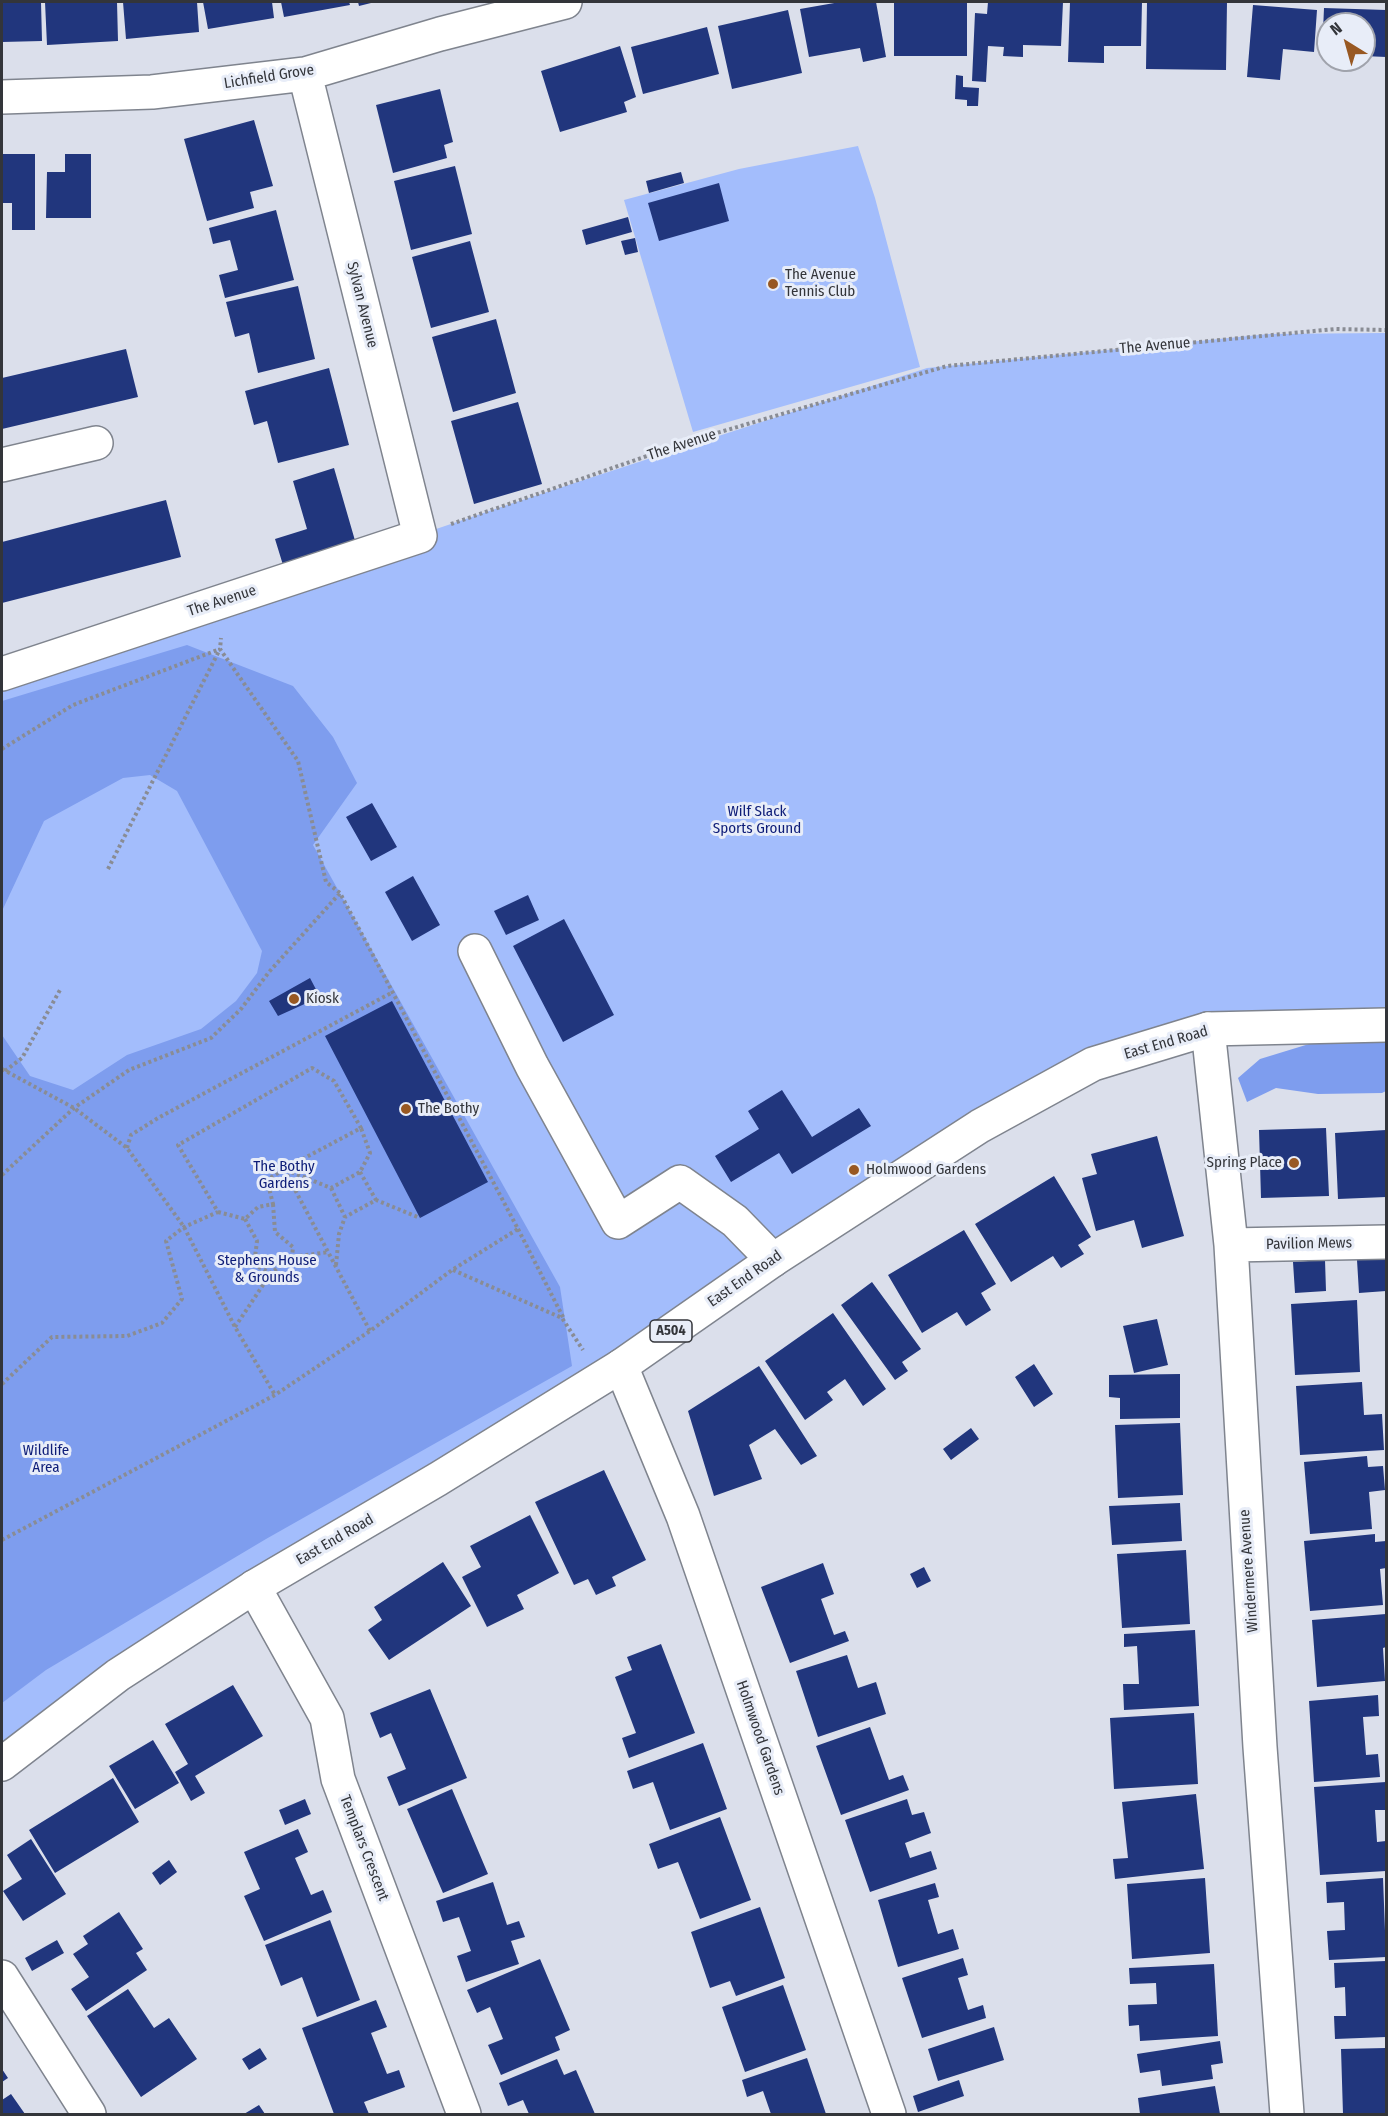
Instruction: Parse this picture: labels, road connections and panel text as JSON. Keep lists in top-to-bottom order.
{
  "streets": {
    "street": [
      "Lichfield Grove",
      "Sylvan Avenue",
      "The Avenue",
      "East End Road",
      "Pavilion Mews",
      "A504",
      "Windermere Avenue",
      "Holmwood Gardens",
      "Templars Crescent"
    ]
  },
  "crossings": [
    ["Lichfield Grove", "Sylvan Avenue"],
    ["Sylvan Avenue", "The Avenue"],
    ["East End Road", "Windermere Avenue"],
    ["East End Road", "Holmwood Gardens"],
    ["East End Road", "Templars Crescent"],
    ["Pavilion Mews", "Windermere Avenue"]
  ],
  "parks": [
    "Wilf Slack Sports Ground",
    "The Bothy Gardens",
    "Stephens House & Grounds",
    "Wildlife Area"
  ],
  "places": [
    "The Avenue Tennis Club",
    "Kiosk",
    "The Bothy",
    "Spring Place",
    "Holmwood Gardens"
  ],
  "north": "top left"
}
